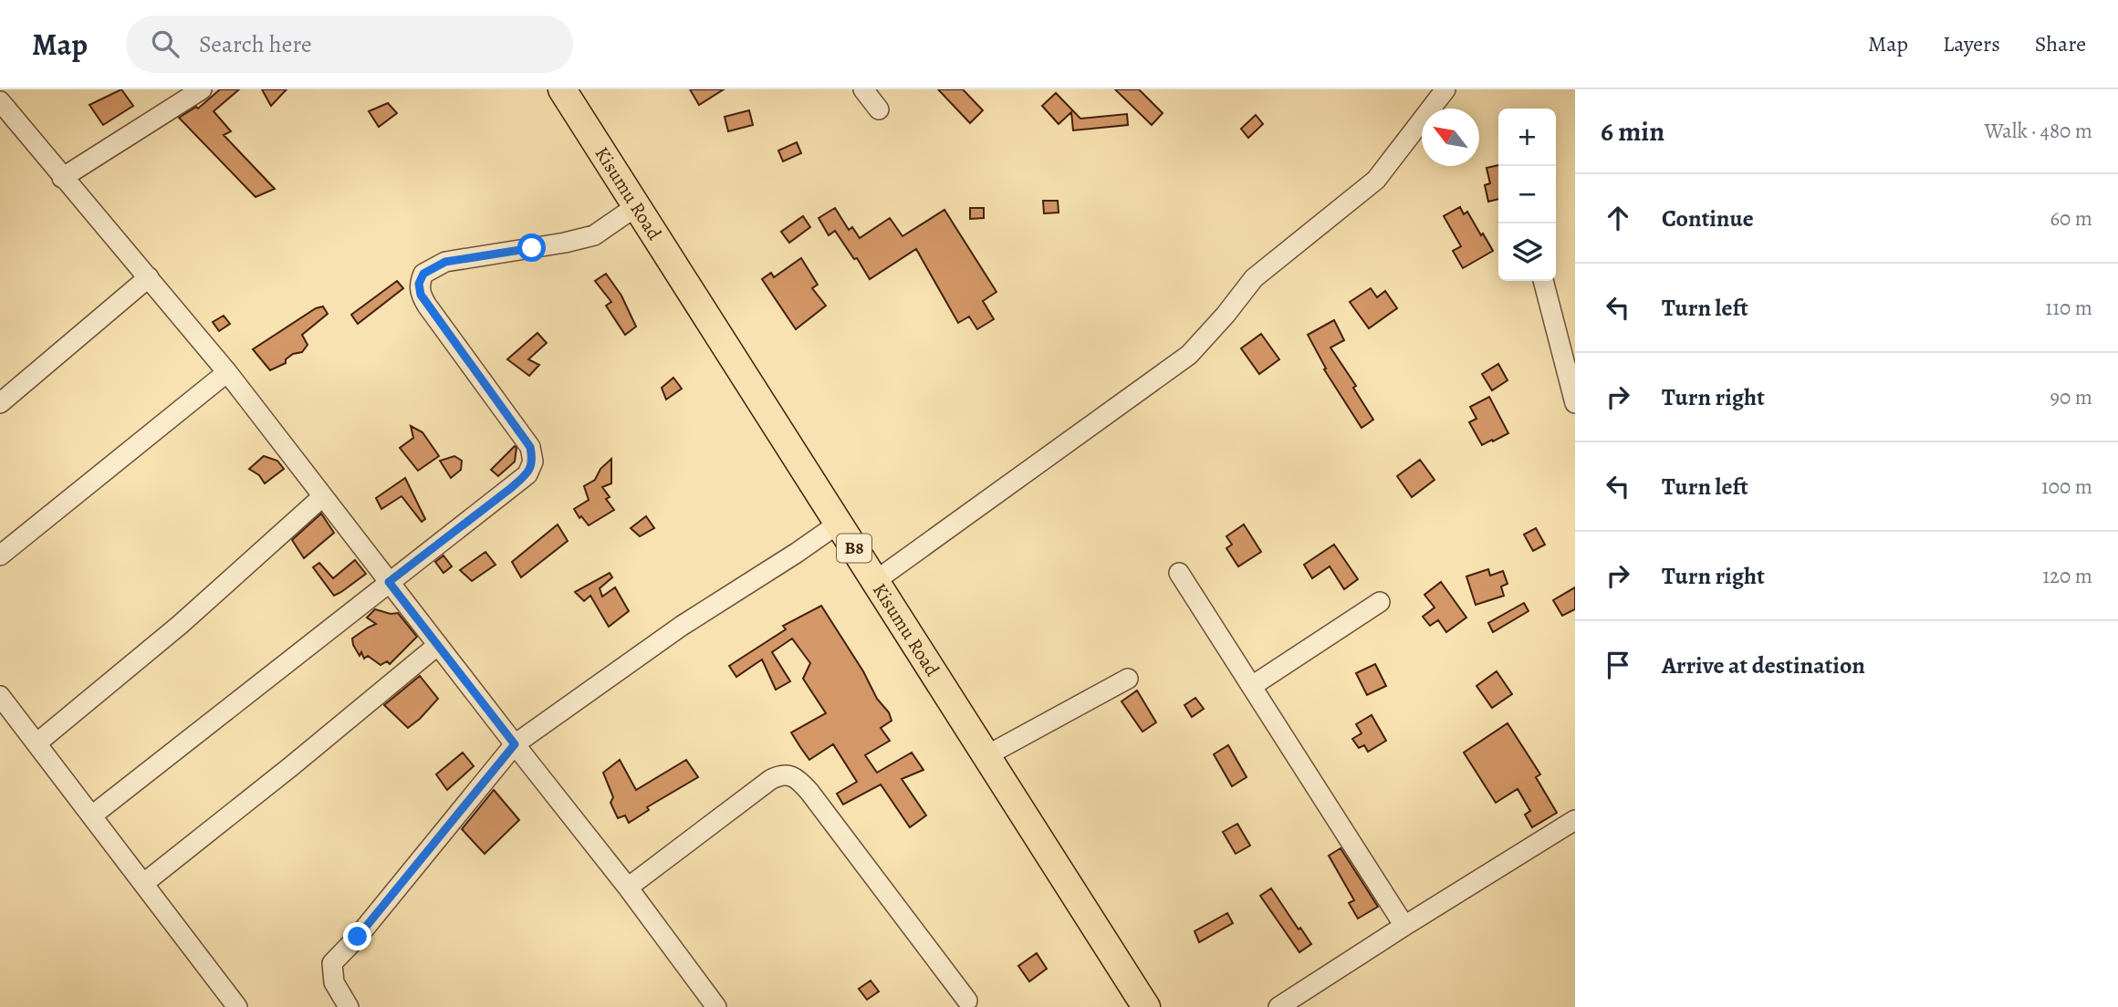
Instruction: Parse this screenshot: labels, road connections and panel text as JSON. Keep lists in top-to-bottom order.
{
  "streets": {
    "highway": ["Kisumu Road", "B8"]
  },
  "north": "top left",
  "page": {
    "header": "Map",
    "search": "Search here",
    "nav": ["Map", "Layers", "Share"],
    "heading": ["6 min", "Walk · 480 m"],
    "map_buttons": ["+", "−"],
    "list": [
      ["Continue", "60 m"],
      ["Turn left", "110 m"],
      ["Turn right", "90 m"],
      ["Turn left", "100 m"],
      ["Turn right", "120 m"],
      "Arrive at destination"
    ]
  }
}
